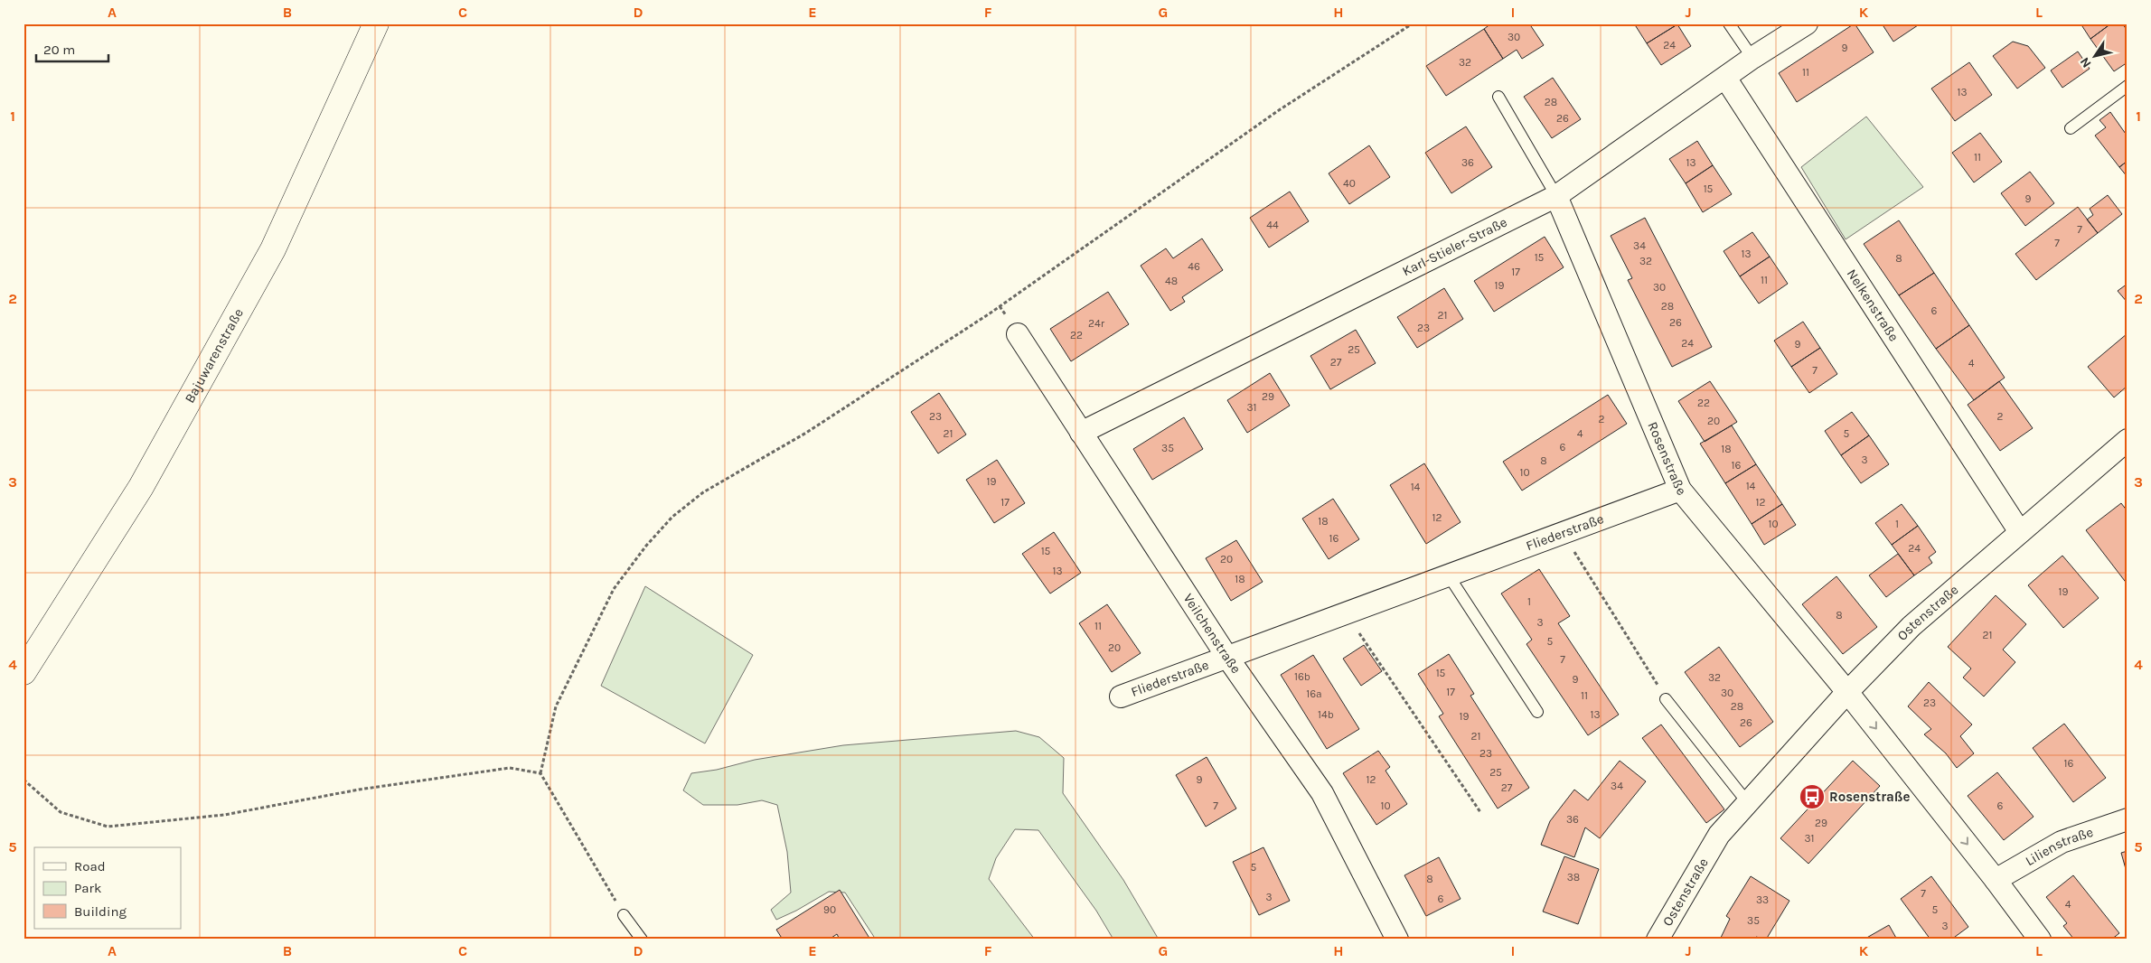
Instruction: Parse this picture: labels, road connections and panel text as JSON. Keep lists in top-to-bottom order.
{
  "streets": {
    "main road": ["Bajuwarenstraße"],
    "street": [
      "Karl-Stieler-Straße",
      "Nelkenstraße",
      "Rosenstraße",
      "Fliederstraße",
      "Ostenstraße",
      "Veilchenstraße",
      "Lilienstraße"
    ]
  },
  "crossings": [
    ["Karl-Stieler-Straße", "Nelkenstraße"],
    ["Karl-Stieler-Straße", "Rosenstraße"],
    ["Karl-Stieler-Straße", "Veilchenstraße"],
    ["Nelkenstraße", "Ostenstraße"],
    ["Rosenstraße", "Fliederstraße"],
    ["Rosenstraße", "Ostenstraße"],
    ["Rosenstraße", "Lilienstraße"],
    ["Fliederstraße", "Veilchenstraße"]
  ],
  "places": {
    "bus stop": ["Rosenstraße"]
  },
  "house_numbers": [
    "30",
    "24",
    "9",
    "32",
    "11",
    "13",
    "28",
    "26",
    "11",
    "36",
    "13",
    "40",
    "15",
    "9",
    "44",
    "7",
    "7",
    "34",
    "13",
    "15",
    "8",
    "32",
    "46",
    "17",
    "11",
    "48",
    "19",
    "30",
    "28",
    "6",
    "21",
    "26",
    "24r",
    "23",
    "22",
    "24",
    "9",
    "25",
    "27",
    "4",
    "7",
    "29",
    "22",
    "31",
    "23",
    "2",
    "2",
    "20",
    "21",
    "4",
    "5",
    "6",
    "35",
    "18",
    "3",
    "8",
    "16",
    "10",
    "19",
    "14",
    "14",
    "17",
    "12",
    "12",
    "18",
    "10",
    "1",
    "16",
    "24",
    "15",
    "20",
    "13",
    "18",
    "19",
    "1",
    "8",
    "3",
    "11",
    "21",
    "5",
    "20",
    "7",
    "15",
    "16b",
    "32",
    "9",
    "17",
    "30",
    "16a",
    "11",
    "23",
    "28",
    "14b",
    "13",
    "19",
    "26",
    "21",
    "23",
    "16",
    "25",
    "9",
    "12",
    "34",
    "27",
    "7",
    "10",
    "6",
    "36",
    "29",
    "31",
    "5",
    "38",
    "8",
    "7",
    "3",
    "6",
    "33",
    "4",
    "90",
    "5",
    "35",
    "3"
  ],
  "legend": ["Road", "Park", "Building"],
  "scale_bar": "20 m",
  "north": "bottom left",
  "grid": {
    "columns": [
      "A",
      "B",
      "C",
      "D",
      "E",
      "F",
      "G",
      "H",
      "I",
      "J",
      "K",
      "L"
    ],
    "rows": [
      "1",
      "2",
      "3",
      "4",
      "5"
    ]
  }
}
